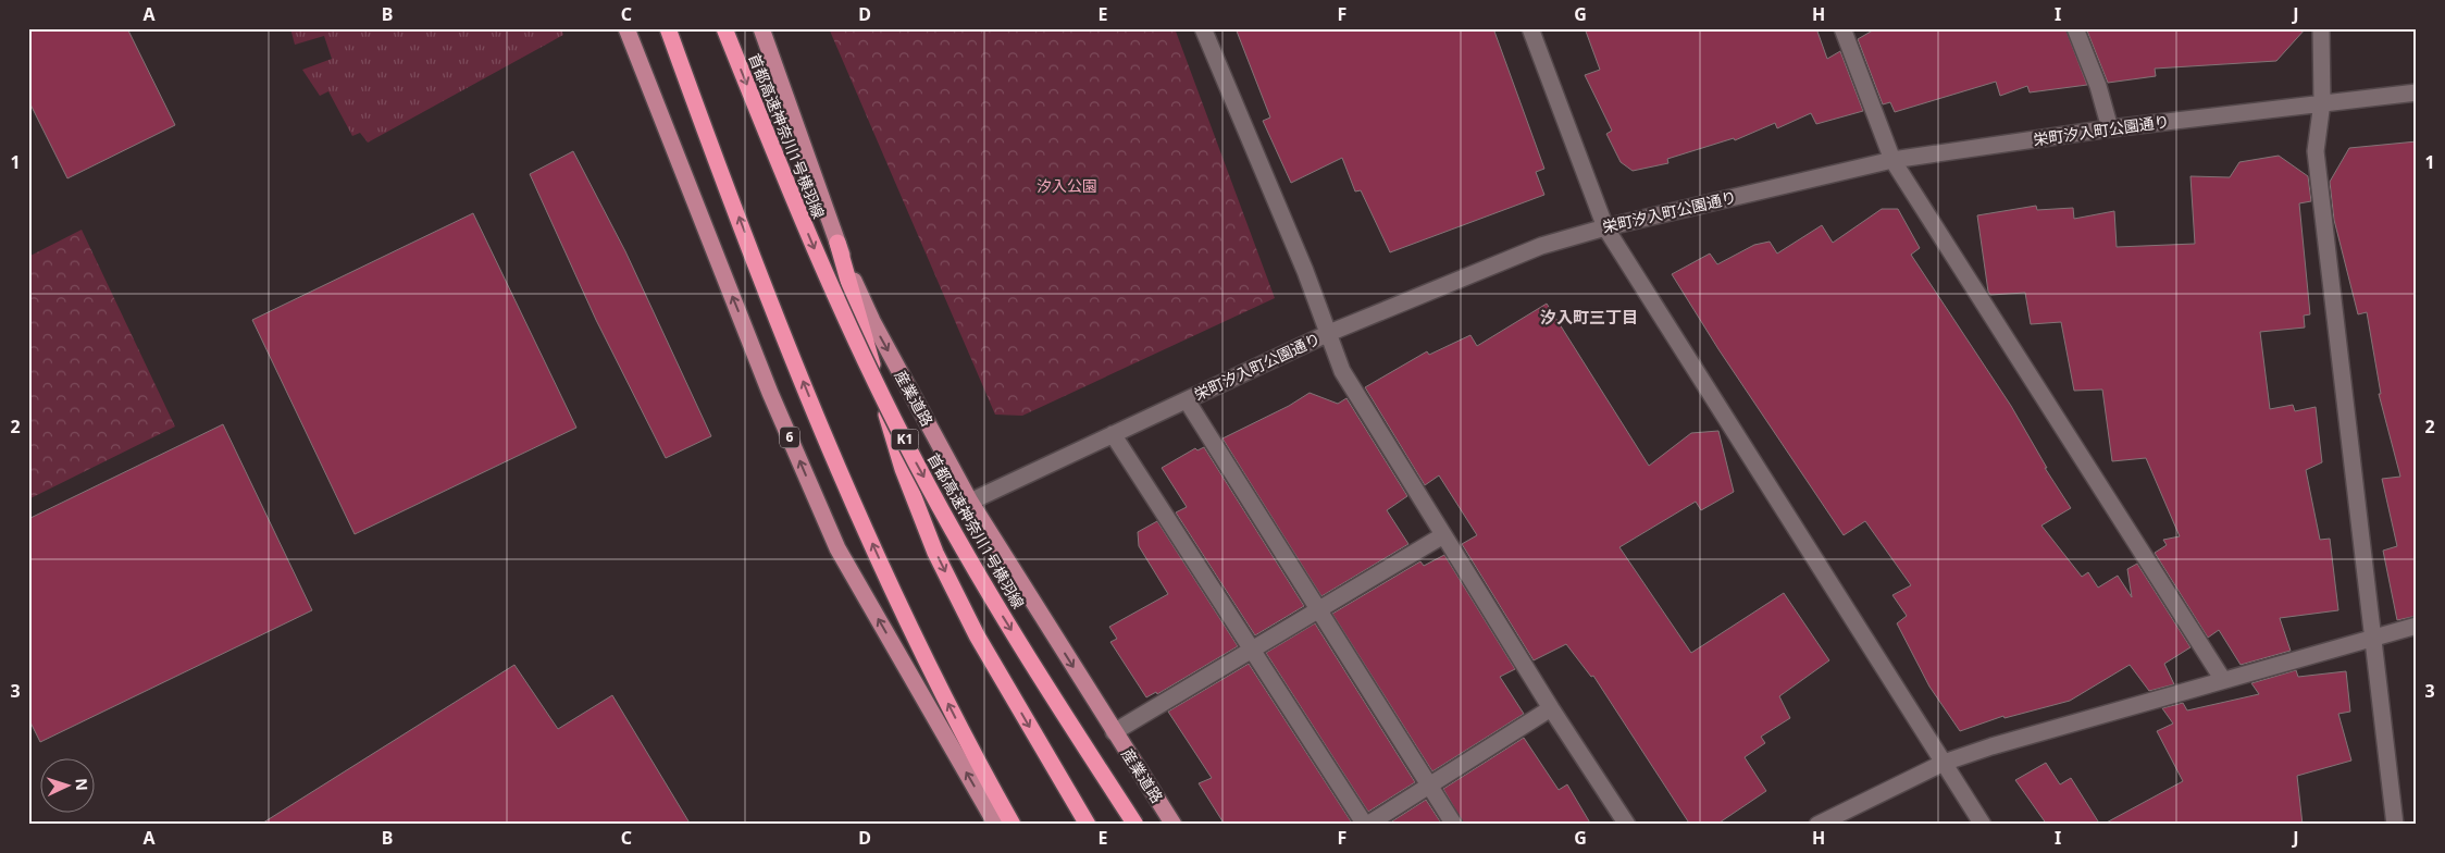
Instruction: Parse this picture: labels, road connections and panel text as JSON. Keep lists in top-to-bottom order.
{
  "streets": {
    "highway": ["首都高速神奈川1号横羽線", "K1"],
    "main road": ["産業道路", "6"],
    "street": ["栄町汐入町公園通り"]
  },
  "crossings": [
    ["栄町汐入町公園通り", "産業道路"]
  ],
  "districts": ["汐入町三丁目"],
  "parks": ["汐入公園"],
  "north": "right",
  "grid": {
    "columns": [
      "A",
      "B",
      "C",
      "D",
      "E",
      "F",
      "G",
      "H",
      "I",
      "J"
    ],
    "rows": ["1", "2", "3"]
  }
}
